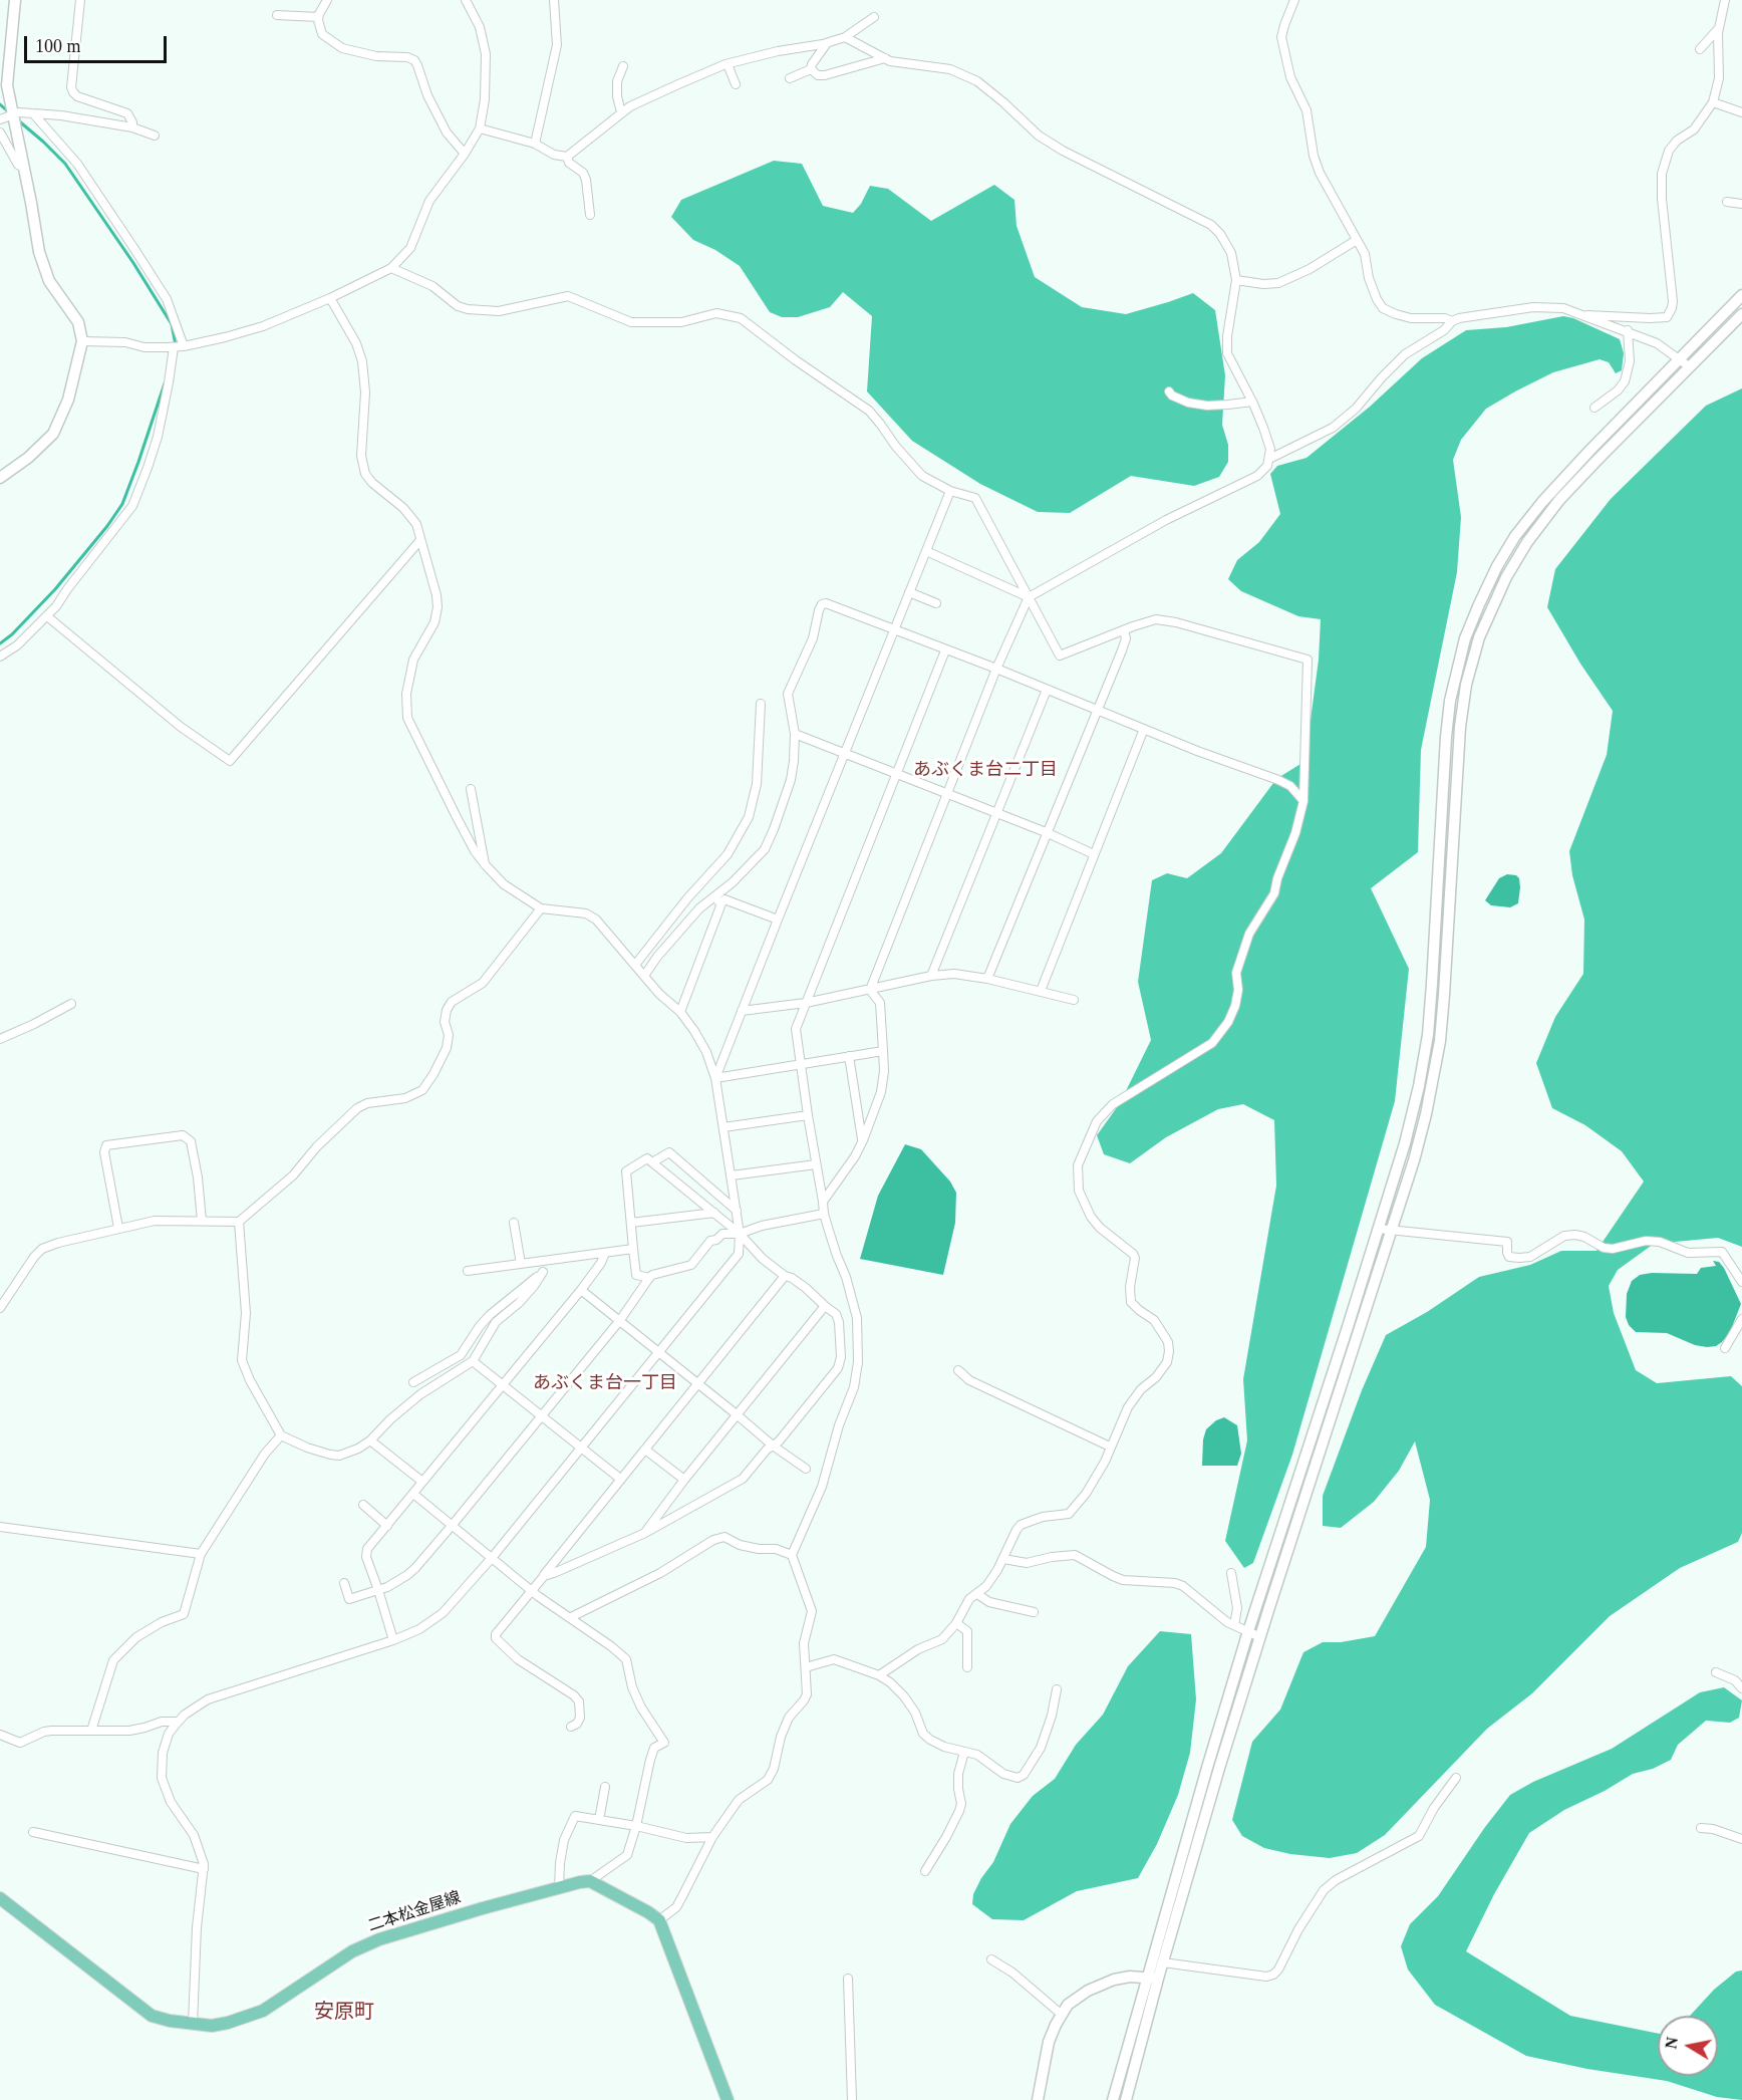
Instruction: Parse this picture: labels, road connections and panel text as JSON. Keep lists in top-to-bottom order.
{
  "streets": {
    "main road": ["二本松金屋線"]
  },
  "districts": ["あぶくま台二丁目", "あぶくま台一丁目", "安原町"],
  "scale_bar": "100 m",
  "north": "left"
}
